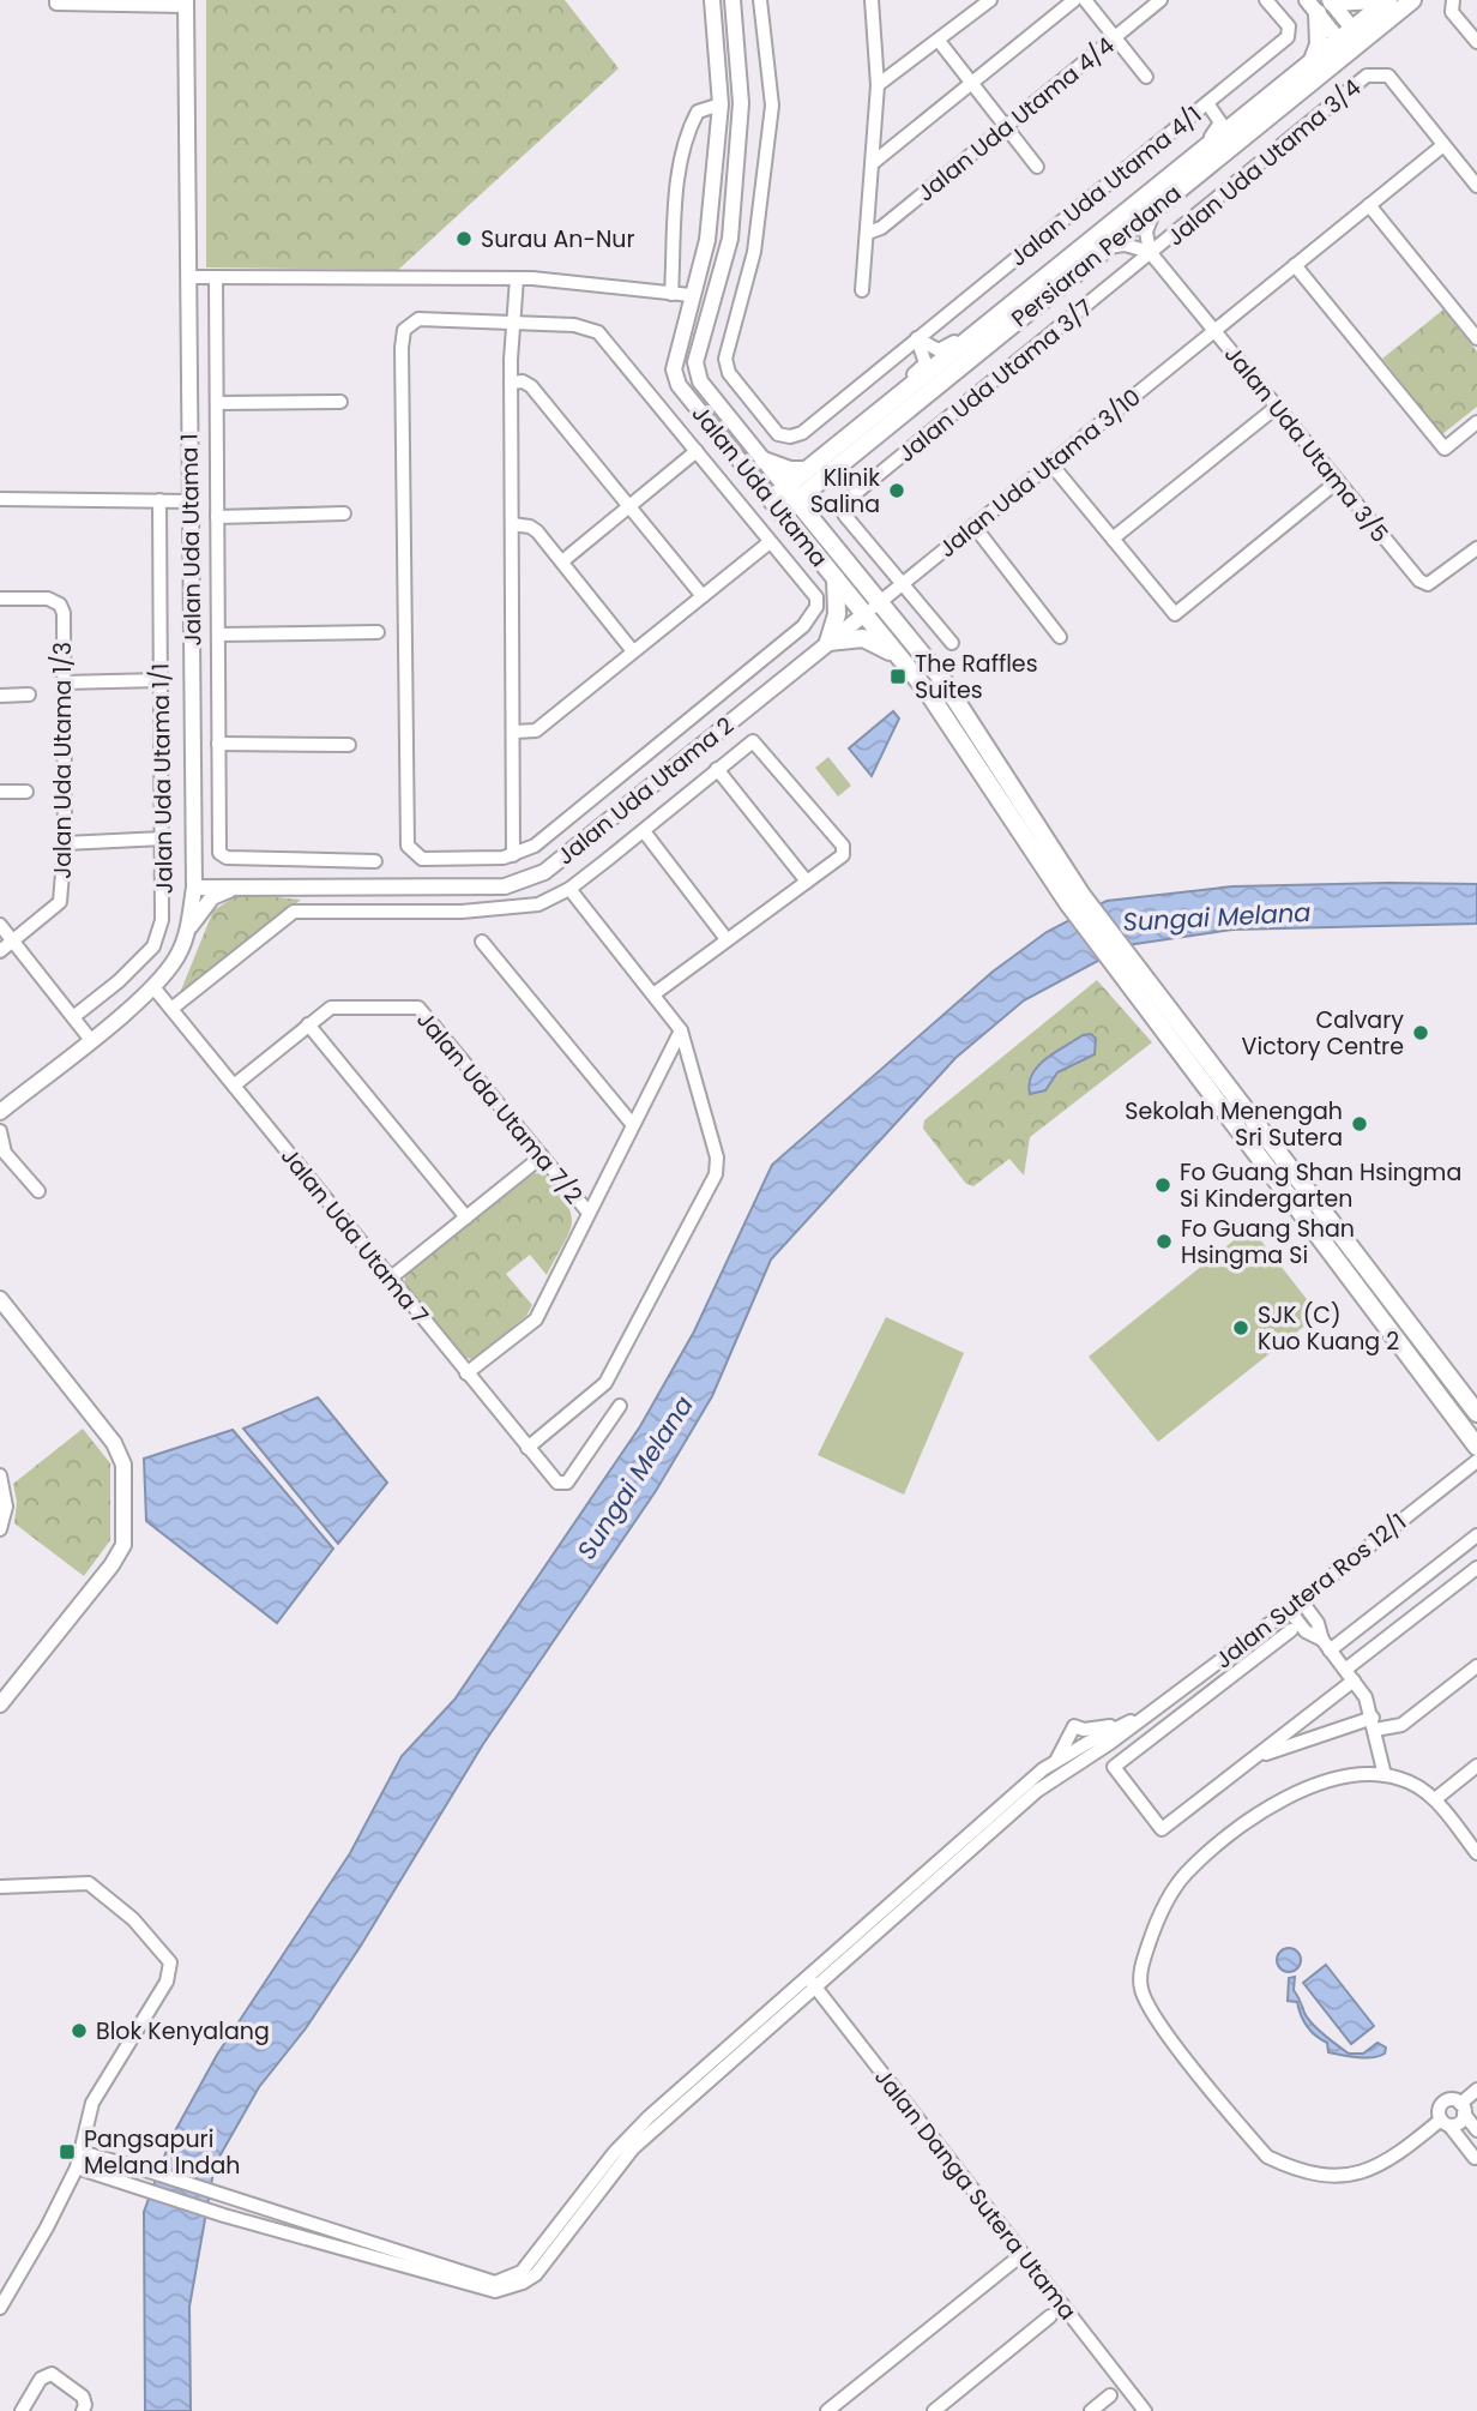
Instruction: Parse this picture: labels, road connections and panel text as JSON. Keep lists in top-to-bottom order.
{
  "streets": {
    "main road": ["Persiaran Perdana", "Jalan Uda Utama"],
    "street": [
      "Jalan Uda Utama 4/4",
      "Jalan Uda Utama 3/4",
      "Jalan Uda Utama 4/1",
      "Jalan Uda Utama 3/7",
      "Jalan Uda Utama 3/5",
      "Jalan Uda Utama 3/10",
      "Jalan Uda Utama 1",
      "Jalan Uda Utama 1/3",
      "Jalan Uda Utama 1/1",
      "Jalan Uda Utama 2",
      "Jalan Uda Utama 7/2",
      "Jalan Uda Utama 7",
      "Jalan Sutera Ros 12/1",
      "Jalan Danga Sutera Utama"
    ]
  },
  "crossings": [
    ["Jalan Uda Utama 3/4", "Jalan Uda Utama 3/7"],
    ["Jalan Uda Utama 3/4", "Jalan Uda Utama 3/5"],
    ["Jalan Uda Utama 3/4", "Jalan Uda Utama 3/10"],
    ["Persiaran Perdana", "Jalan Uda Utama"],
    ["Jalan Uda Utama 3/7", "Jalan Uda Utama 3/5"],
    ["Jalan Uda Utama 3/7", "Jalan Uda Utama 3/10"],
    ["Jalan Uda Utama 3/5", "Jalan Uda Utama 3/10"],
    ["Jalan Uda Utama 3/10", "Jalan Uda Utama"],
    ["Jalan Uda Utama 3/10", "Jalan Uda Utama 2"],
    ["Jalan Uda Utama", "Jalan Uda Utama 2"],
    ["Jalan Uda Utama 1", "Jalan Uda Utama 2"],
    ["Jalan Uda Utama 1", "Jalan Uda Utama 7"],
    ["Jalan Uda Utama 7/2", "Jalan Uda Utama 7"]
  ],
  "water": ["Sungai Melana"],
  "places": {
    "other": [
      "Surau An-Nur",
      "Klinik Salina",
      "Calvary Victory Centre",
      "Sekolah Menengah Sri Sutera",
      "Fo Guang Shan Hsingma Si Kindergarten",
      "Fo Guang Shan Hsingma Si",
      "SJK (C) Kuo Kuang 2",
      "Blok Kenyalang"
    ],
    "transit": ["The Raffles Suites", "Pangsapuri Melana Indah"]
  }
}
